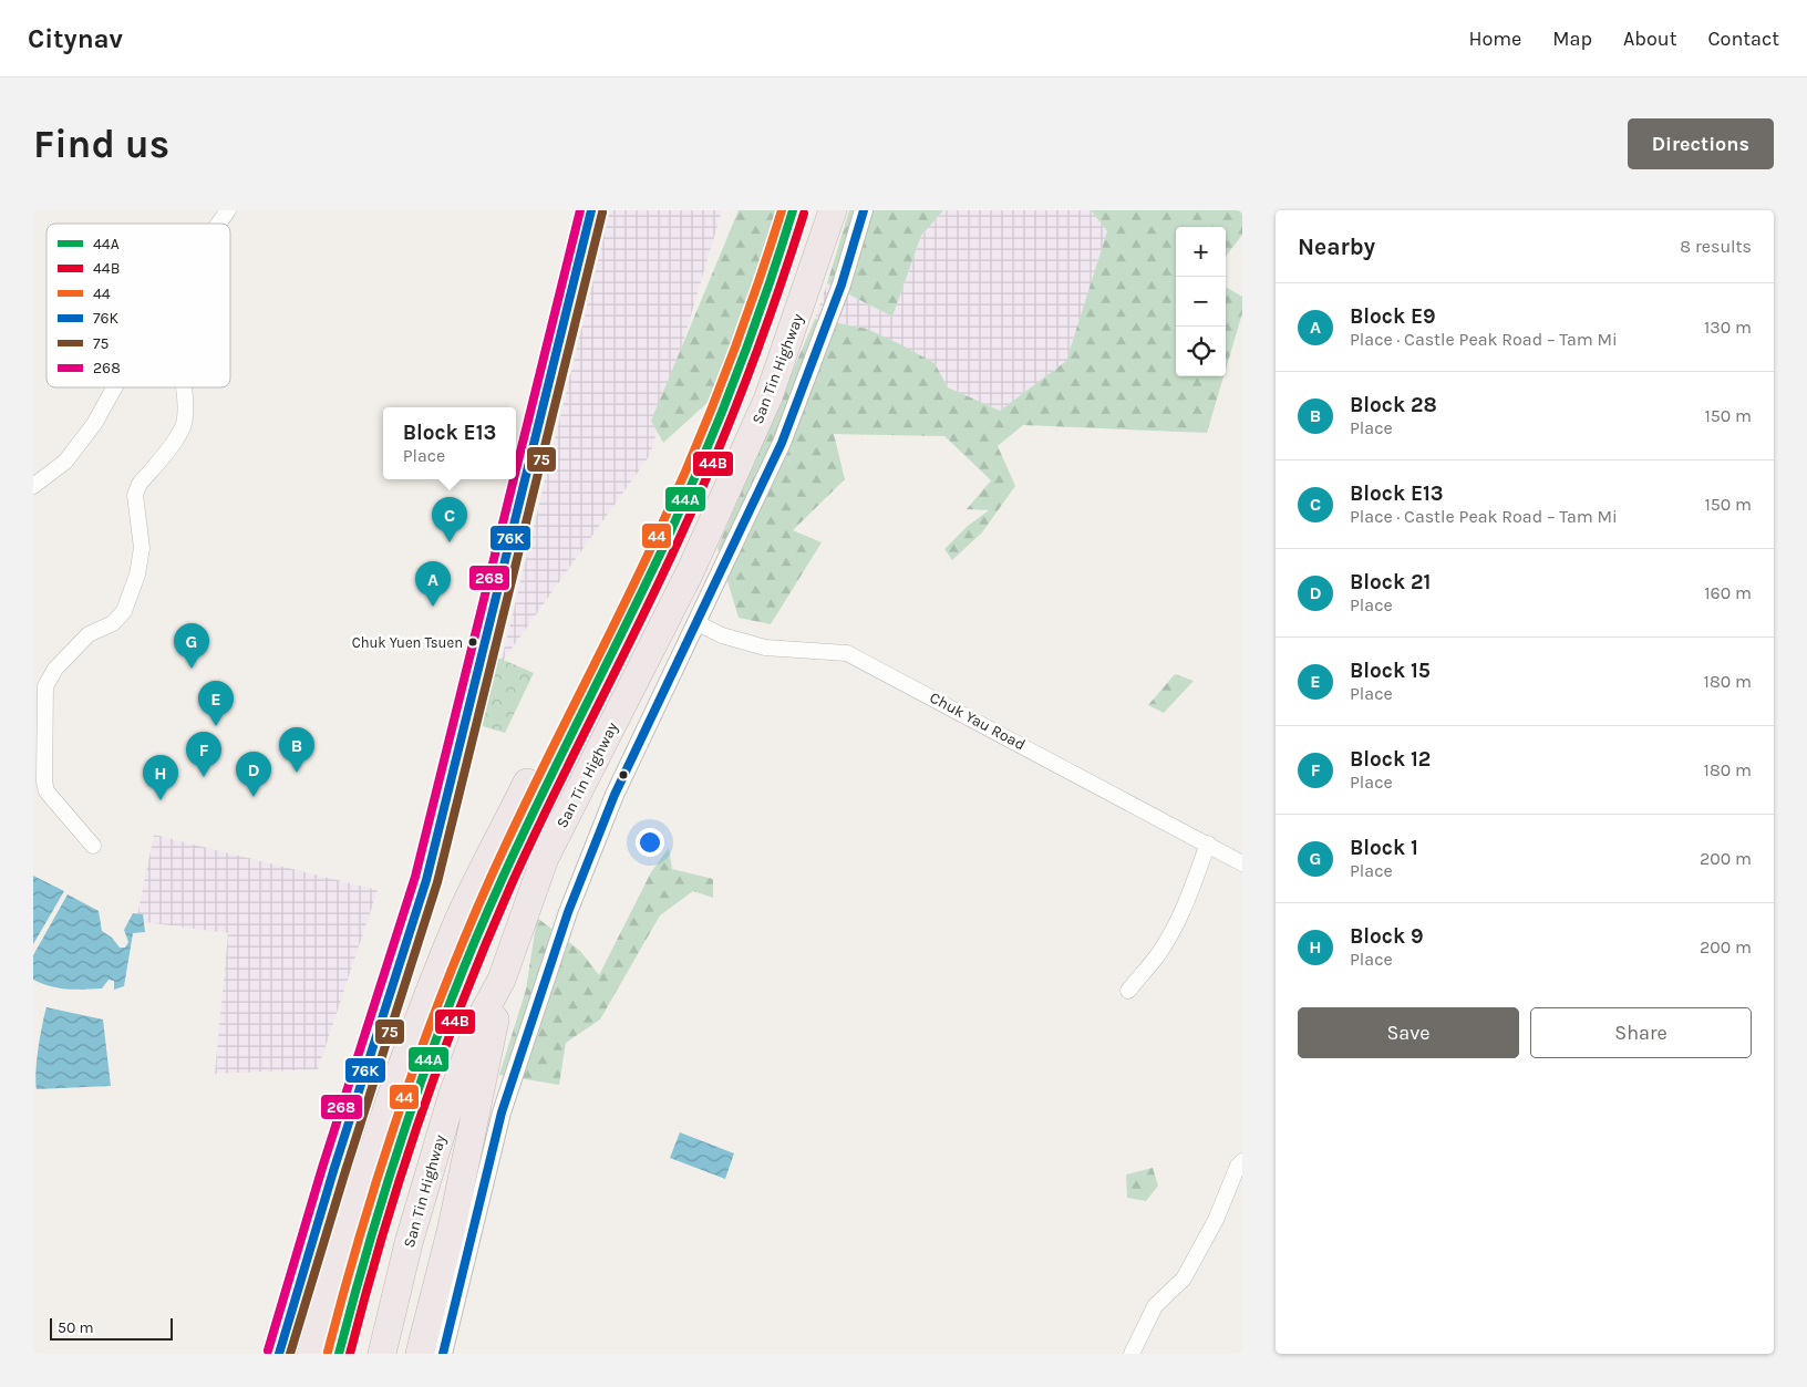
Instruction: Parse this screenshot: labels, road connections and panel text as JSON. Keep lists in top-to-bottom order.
{
  "streets": {
    "highway": ["San Tin Highway"],
    "street": ["Chuk Yau Road"]
  },
  "places": ["Chuk Yuen Tsuen"],
  "lines": [
    "transit line 44A",
    "transit line 44",
    "transit line 76K",
    "transit line 268",
    "transit line 75",
    "transit line 44B"
  ],
  "legend": [
    "44A",
    "44B",
    "44",
    "76K",
    "75",
    "268"
  ],
  "scale_bar": "50 m",
  "page": {
    "header": "Citynav",
    "nav": [
      "Home",
      "Map",
      "About",
      "Contact"
    ],
    "buttons": [
      "Directions",
      ["Save", "Share"]
    ],
    "title": "Find us",
    "heading": ["Nearby", "8 results"],
    "map_buttons": ["+", "−"],
    "list": [
      {
        "mark": "A",
        "name": "Block E9",
        "note": "Place · Castle Peak Road – Tam Mi",
        "value": "130 m"
      },
      {
        "mark": "B",
        "name": "Block 28",
        "note": "Place",
        "value": "150 m"
      },
      {
        "mark": "C",
        "name": "Block E13",
        "note": "Place · Castle Peak Road – Tam Mi",
        "value": "150 m"
      },
      {
        "mark": "D",
        "name": "Block 21",
        "note": "Place",
        "value": "160 m"
      },
      {
        "mark": "E",
        "name": "Block 15",
        "note": "Place",
        "value": "180 m"
      },
      {
        "mark": "F",
        "name": "Block 12",
        "note": "Place",
        "value": "180 m"
      },
      {
        "mark": "G",
        "name": "Block 1",
        "note": "Place",
        "value": "200 m"
      },
      {
        "mark": "H",
        "name": "Block 9",
        "note": "Place",
        "value": "200 m"
      }
    ],
    "popup": ["Block E13", "Place"],
    "pins": [
      "C",
      "A",
      "G",
      "E",
      "B",
      "F",
      "D",
      "H"
    ],
    "scale": "50 m"
  }
}
